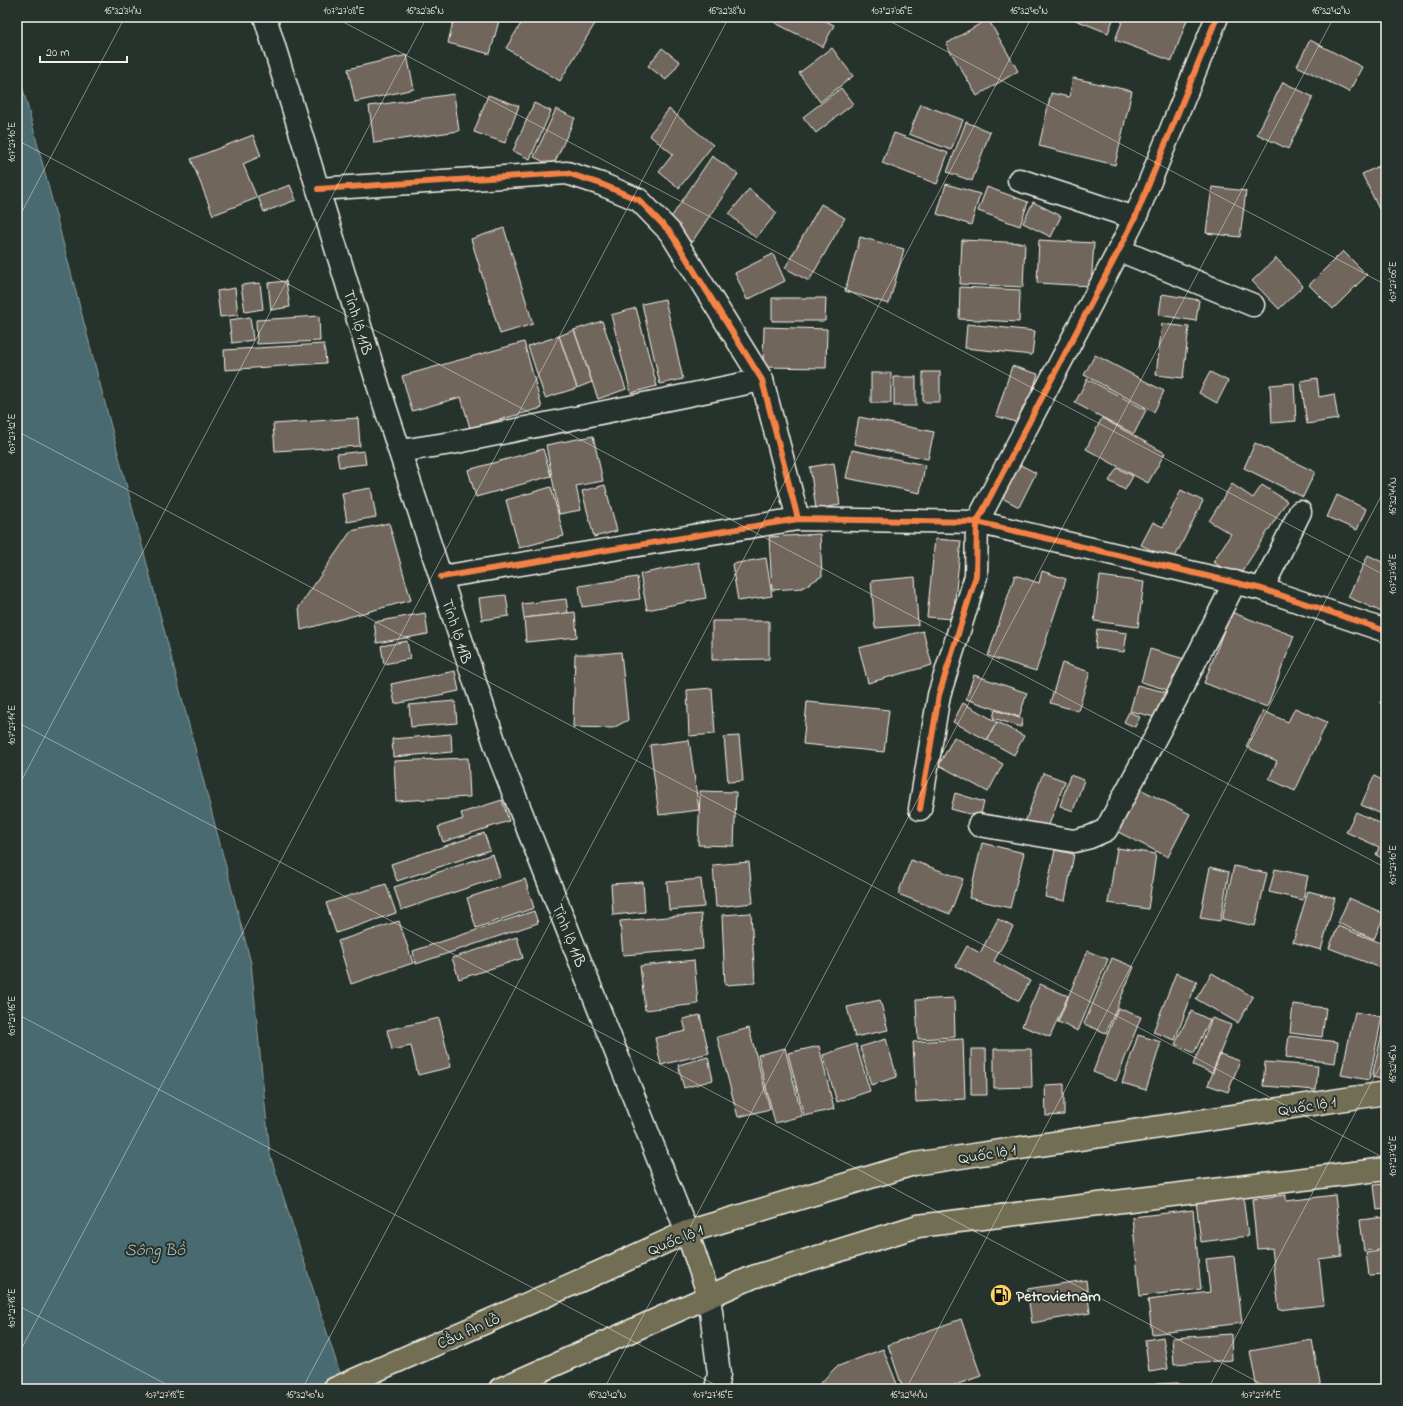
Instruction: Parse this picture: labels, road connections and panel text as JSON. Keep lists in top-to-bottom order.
{
  "streets": {
    "highway": ["Quốc lộ 1", "Cầu An Lỗ"],
    "street": ["Tỉnh lộ 11B"]
  },
  "crossings": [
    ["Tỉnh lộ 11B", "Quốc lộ 1"],
    ["Quốc lộ 1", "Cầu An Lỗ"]
  ],
  "water": ["Sông Bồ"],
  "places": {
    "fuel station": ["Petrovietnam"]
  },
  "scale_bar": "20 m",
  "coordinates": [
    "16°32'34\"N",
    "107°27'08\"E",
    "16°32'36\"N",
    "16°32'38\"N",
    "107°27'06\"E",
    "16°32'40\"N",
    "16°32'42\"N",
    "107°27'10\"E",
    "107°27'12\"E",
    "16°32'44\"N",
    "107°27'14\"E",
    "107°27'16\"E",
    "16°32'46\"N",
    "107°27'18\"E"
  ]
}
